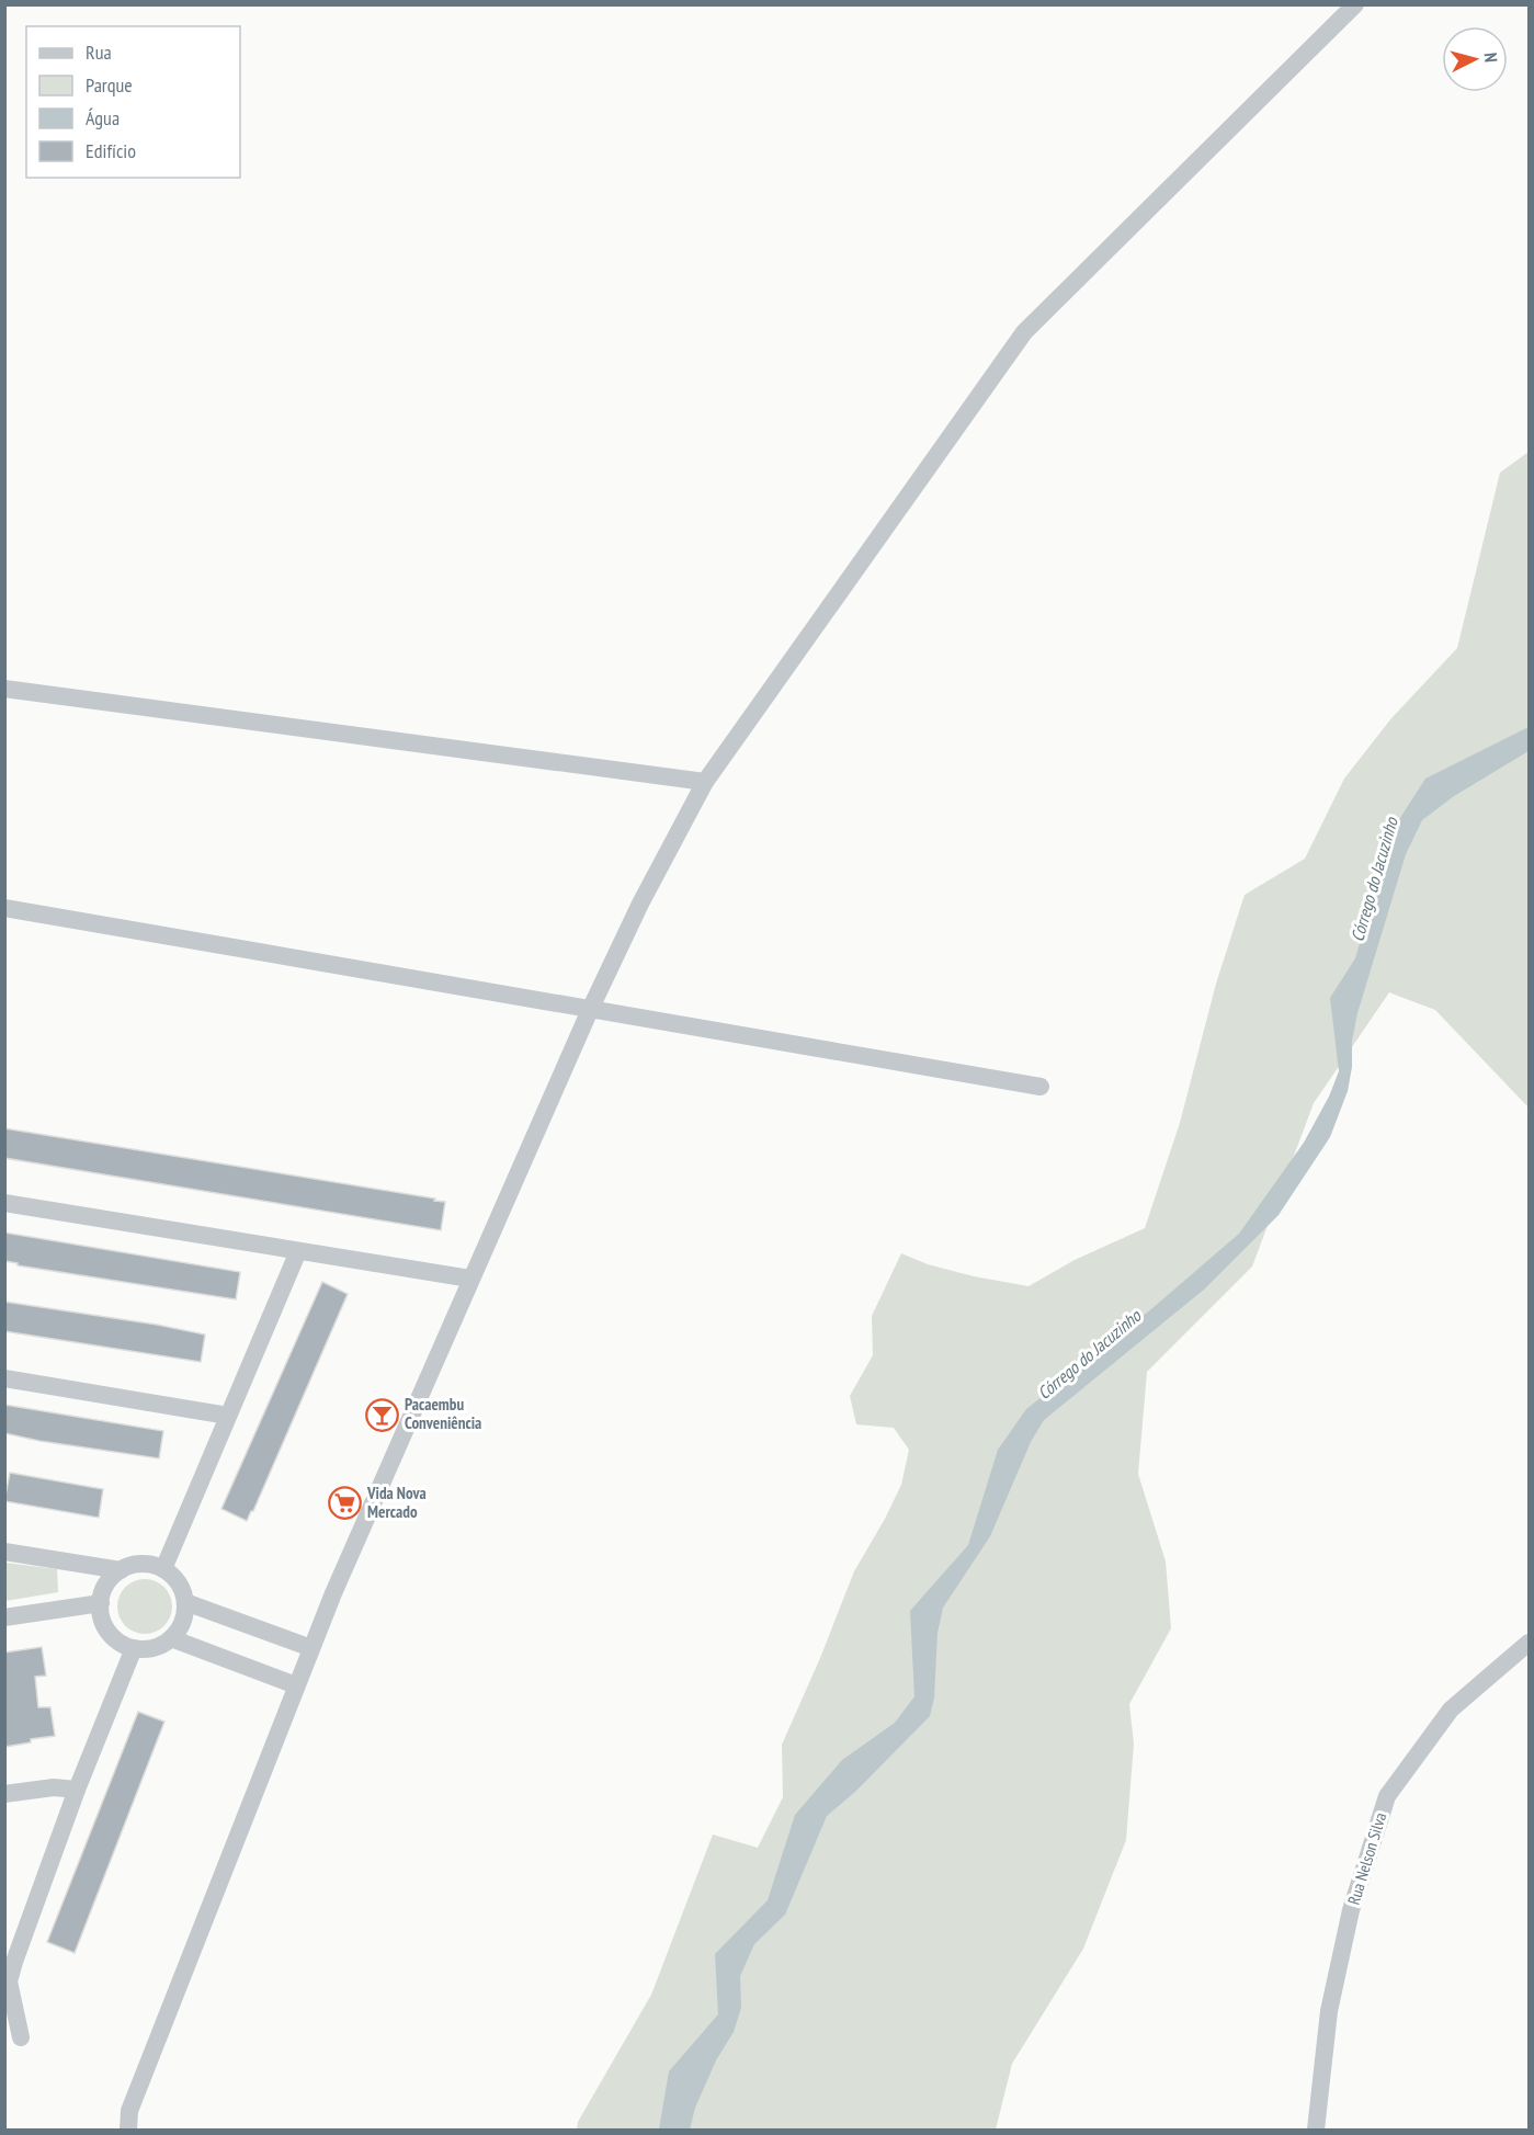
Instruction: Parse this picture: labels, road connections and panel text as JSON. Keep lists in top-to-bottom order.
{
  "streets": {
    "street": ["Rua Nelson Silva"]
  },
  "water": ["Córrego do Jacuzinho"],
  "places": {
    "bar": ["Pacaembu Conveniência"],
    "supermarket": ["Vida Nova Mercado"]
  },
  "legend": [
    "Rua",
    "Parque",
    "Água",
    "Edifício"
  ],
  "north": "right"
}
